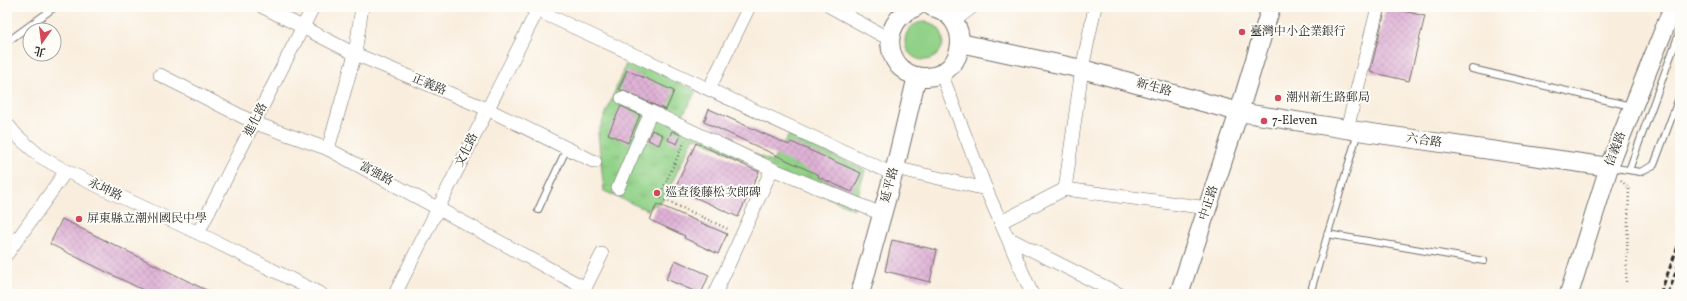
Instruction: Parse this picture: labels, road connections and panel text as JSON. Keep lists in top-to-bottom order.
{
  "streets": {
    "main road": [
      "新生路",
      "六合路",
      "信義路",
      "延平路",
      "中正路"
    ],
    "street": [
      "正義路",
      "進化路",
      "文化路",
      "富強路",
      "永坤路"
    ]
  },
  "crossings": [
    ["正義路", "進化路"],
    ["正義路", "文化路"],
    ["新生路", "六合路"],
    ["新生路", "中正路"],
    ["進化路", "富強路"],
    ["進化路", "永坤路"],
    ["六合路", "信義路"],
    ["六合路", "中正路"],
    ["文化路", "富強路"]
  ],
  "places": [
    "臺灣中小企業銀行",
    "潮州新生路郵局",
    "7-Eleven",
    "巡查後藤松次郎碑",
    "屏東縣立潮州國民中學"
  ],
  "north": "bottom"
}
